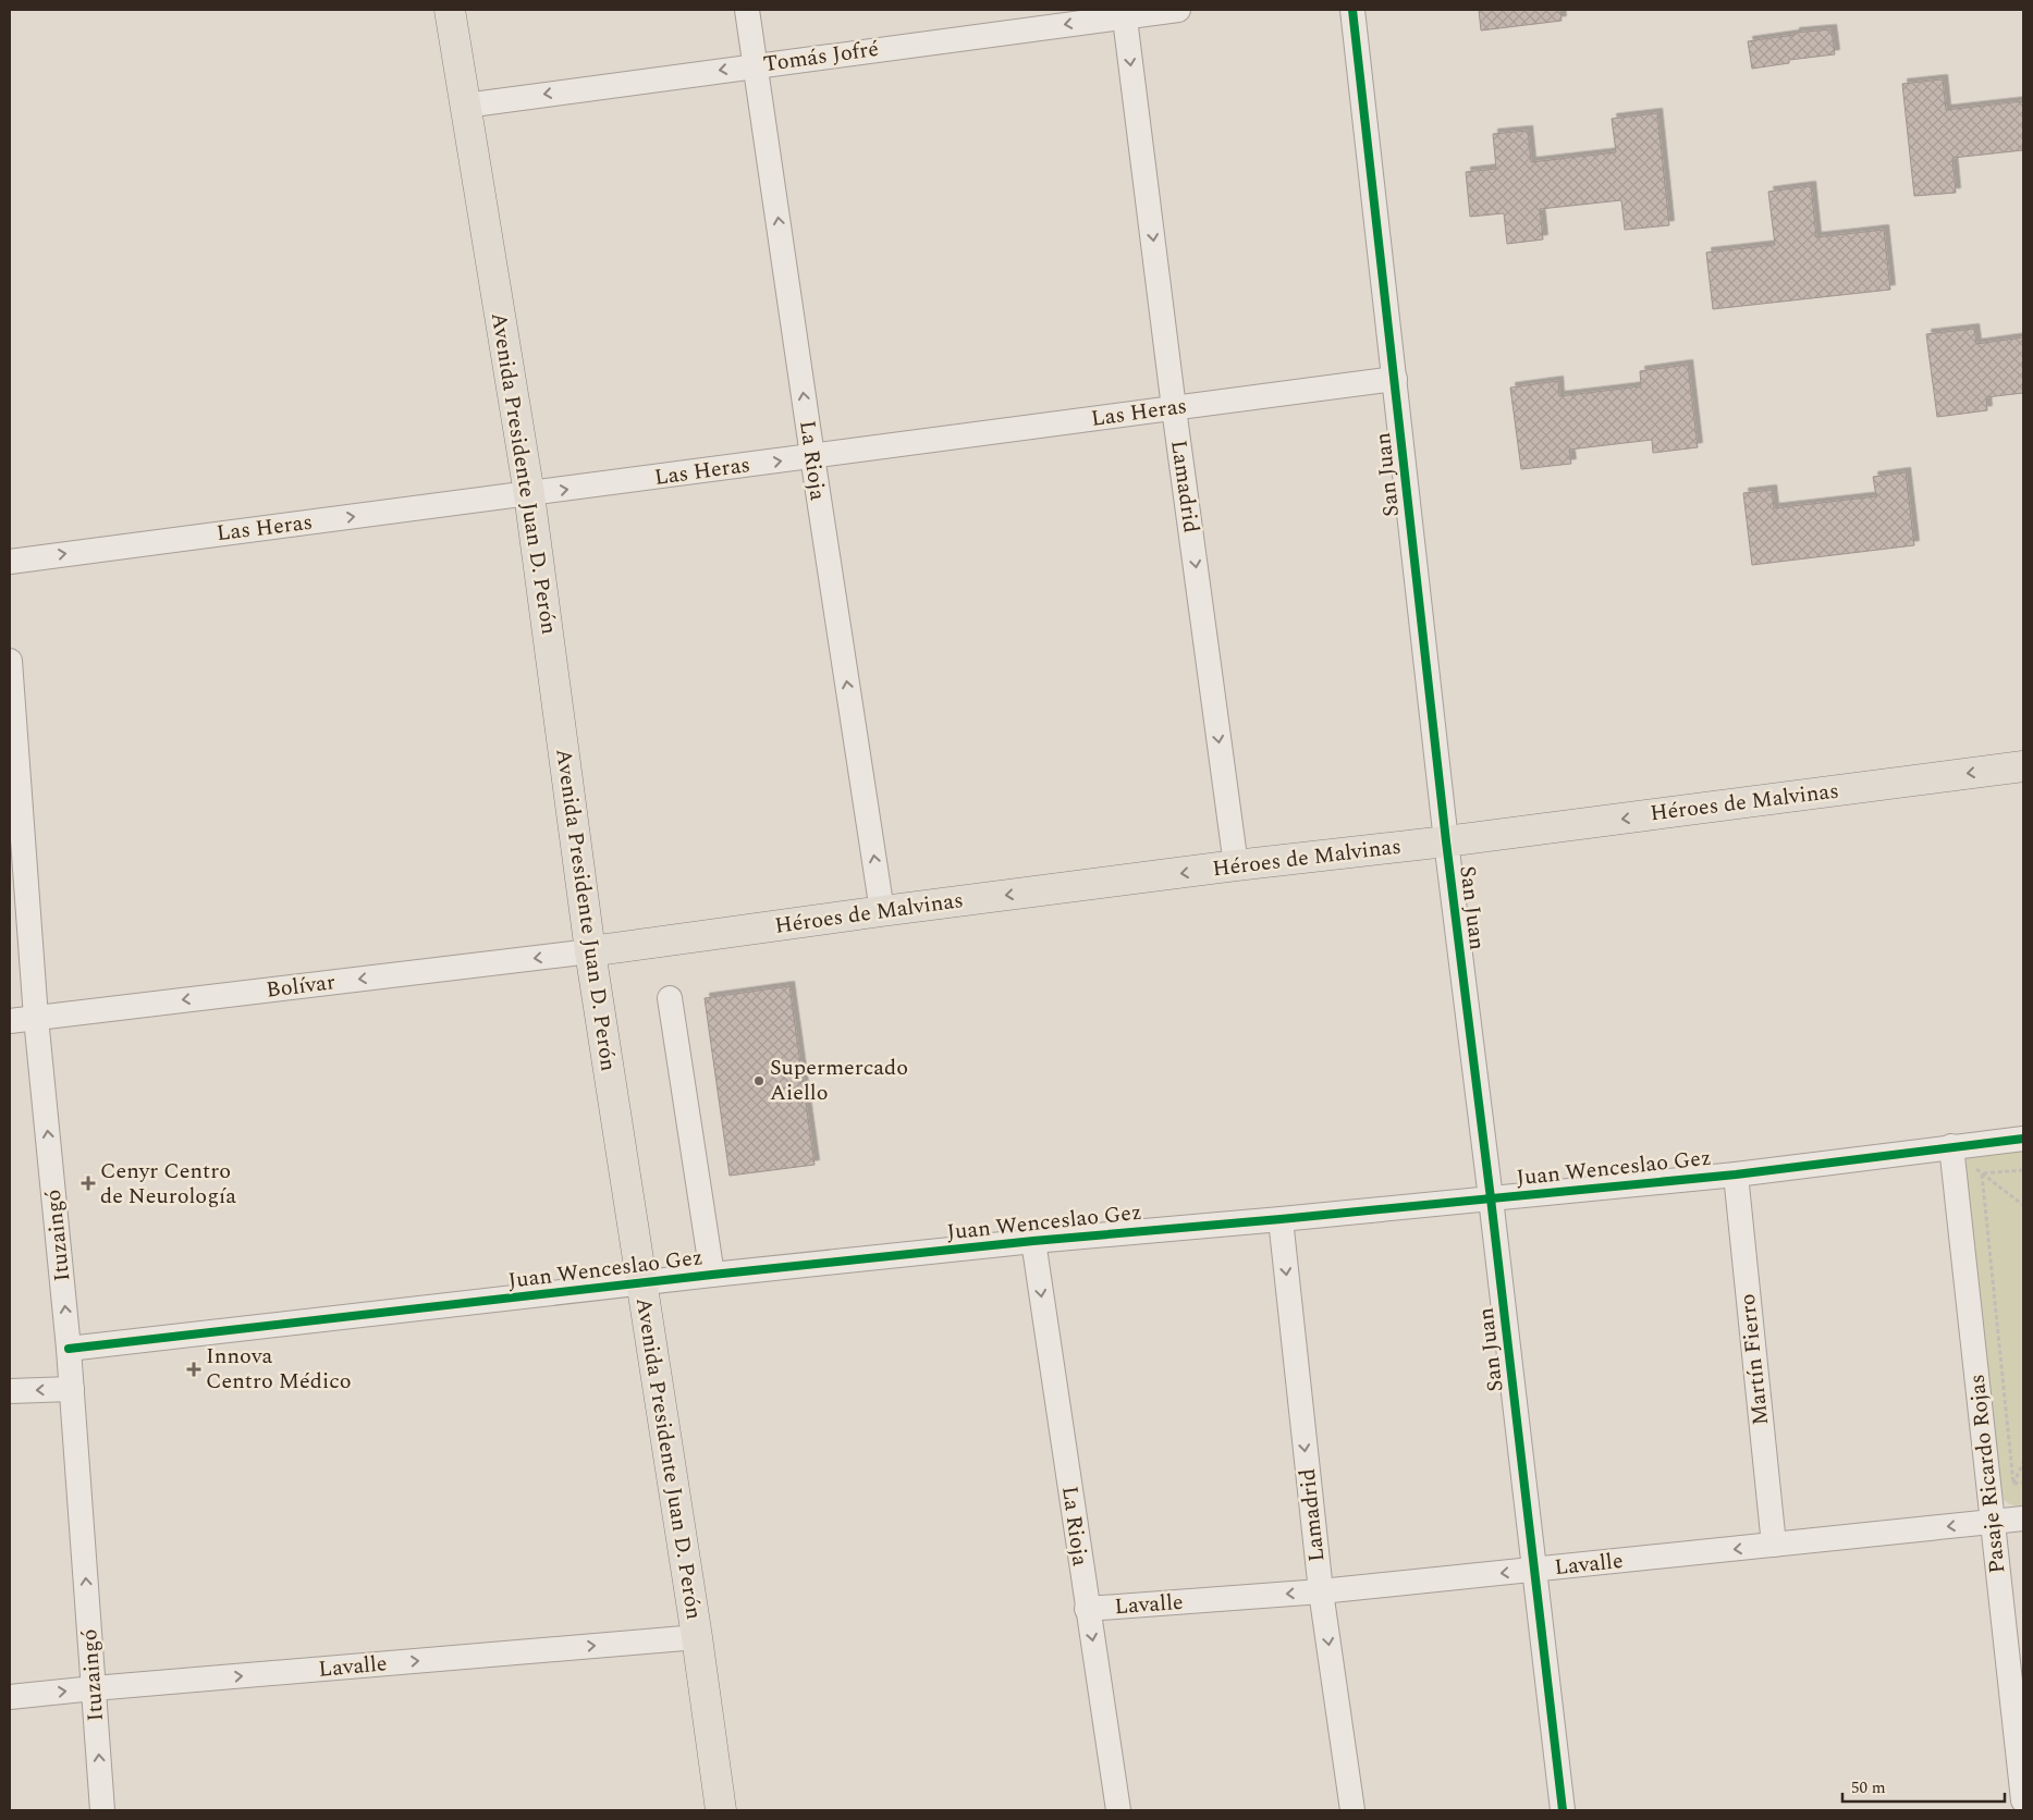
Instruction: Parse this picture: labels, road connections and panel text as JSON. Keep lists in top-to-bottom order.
{
  "streets": {
    "main road": ["Avenida Presidente Juan D. Perón", "Héroes de Malvinas"],
    "street": [
      "Tomás Jofré",
      "Las Heras",
      "La Rioja",
      "San Juan",
      "Lamadrid",
      "Bolívar",
      "Juan Wenceslao Gez",
      "Ituzaingó",
      "Martín Fierro",
      "Pasaje Ricardo Rojas",
      "Lavalle"
    ]
  },
  "crossings": [
    ["Tomás Jofré", "La Rioja"],
    ["Tomás Jofré", "Avenida Presidente Juan D. Perón"],
    ["Tomás Jofré", "Lamadrid"],
    ["Las Heras", "La Rioja"],
    ["Las Heras", "Avenida Presidente Juan D. Perón"],
    ["Las Heras", "San Juan"],
    ["Las Heras", "Lamadrid"],
    ["La Rioja", "Héroes de Malvinas"],
    ["La Rioja", "Juan Wenceslao Gez"],
    ["La Rioja", "Lavalle"],
    ["Avenida Presidente Juan D. Perón", "Héroes de Malvinas"],
    ["Avenida Presidente Juan D. Perón", "Bolívar"],
    ["Avenida Presidente Juan D. Perón", "Juan Wenceslao Gez"],
    ["Avenida Presidente Juan D. Perón", "Lavalle"],
    ["San Juan", "Héroes de Malvinas"],
    ["San Juan", "Juan Wenceslao Gez"],
    ["San Juan", "Lavalle"],
    ["Lamadrid", "Héroes de Malvinas"],
    ["Lamadrid", "Juan Wenceslao Gez"],
    ["Lamadrid", "Lavalle"],
    ["Héroes de Malvinas", "Bolívar"],
    ["Bolívar", "Ituzaingó"],
    ["Juan Wenceslao Gez", "Ituzaingó"],
    ["Juan Wenceslao Gez", "Martín Fierro"],
    ["Juan Wenceslao Gez", "Pasaje Ricardo Rojas"],
    ["Ituzaingó", "Lavalle"],
    ["Martín Fierro", "Lavalle"],
    ["Pasaje Ricardo Rojas", "Lavalle"]
  ],
  "one_way": [
    "Tomás Jofré",
    "Las Heras",
    "Lamadrid",
    "Héroes de Malvinas",
    "Bolívar",
    "Ituzaingó"
  ],
  "places": {
    "other": ["Supermercado Aiello"],
    "health": ["Cenyr Centro de Neurología", "Innova Centro Médico"]
  },
  "scale_bar": "50 m"
}
